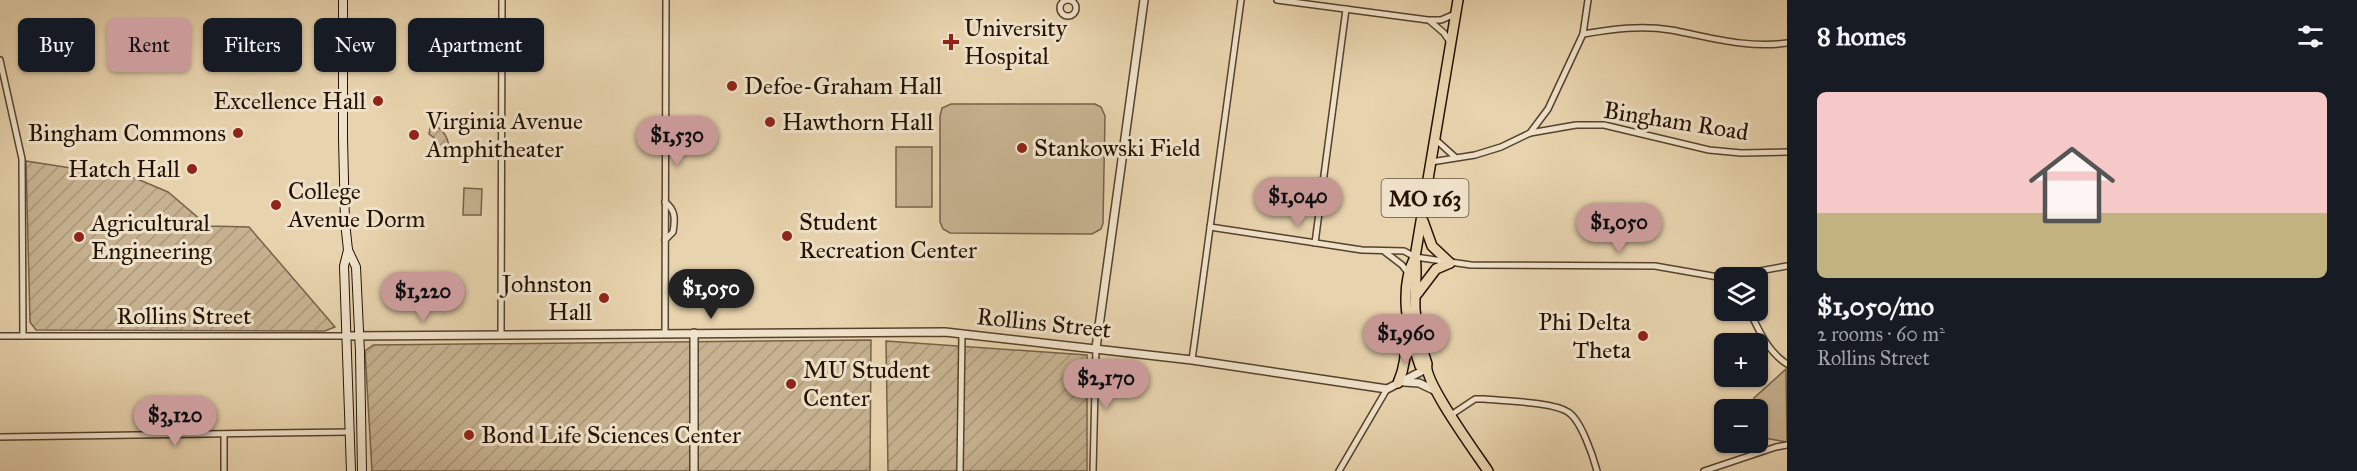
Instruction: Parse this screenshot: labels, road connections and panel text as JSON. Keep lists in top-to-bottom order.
{
  "streets": {
    "main road": ["MO 163"],
    "street": ["Bingham Road", "Rollins Street"]
  },
  "crossings": [
    ["Bingham Road", "MO 163"]
  ],
  "places": {
    "health": ["University Hospital"],
    "other": [
      "Defoe-Graham Hall",
      "Excellence Hall",
      "Hawthorn Hall",
      "Bingham Commons",
      "Virginia Avenue Amphitheater",
      "Stankowski Field",
      "Hatch Hall",
      "College Avenue Dorm",
      "Student Recreation Center",
      "Agricultural Engineering",
      "Johnston Hall",
      "Phi Delta Theta",
      "MU Student Center",
      "Bond Life Sciences Center"
    ]
  },
  "page": {
    "heading": "8 homes",
    "chip": [
      "Buy",
      "Rent",
      "Filters",
      "New",
      "Apartment"
    ],
    "list": [
      {
        "name": "$1,050/mo",
        "note": "2 rooms · 60 m² · Rollins Street"
      }
    ],
    "price": [
      "$1,530",
      "$1,040",
      "$1,050",
      "$1,050",
      "$1,220",
      "$1,960",
      "$2,170",
      "$3,120"
    ],
    "map_buttons": ["+", "−"]
  }
}
